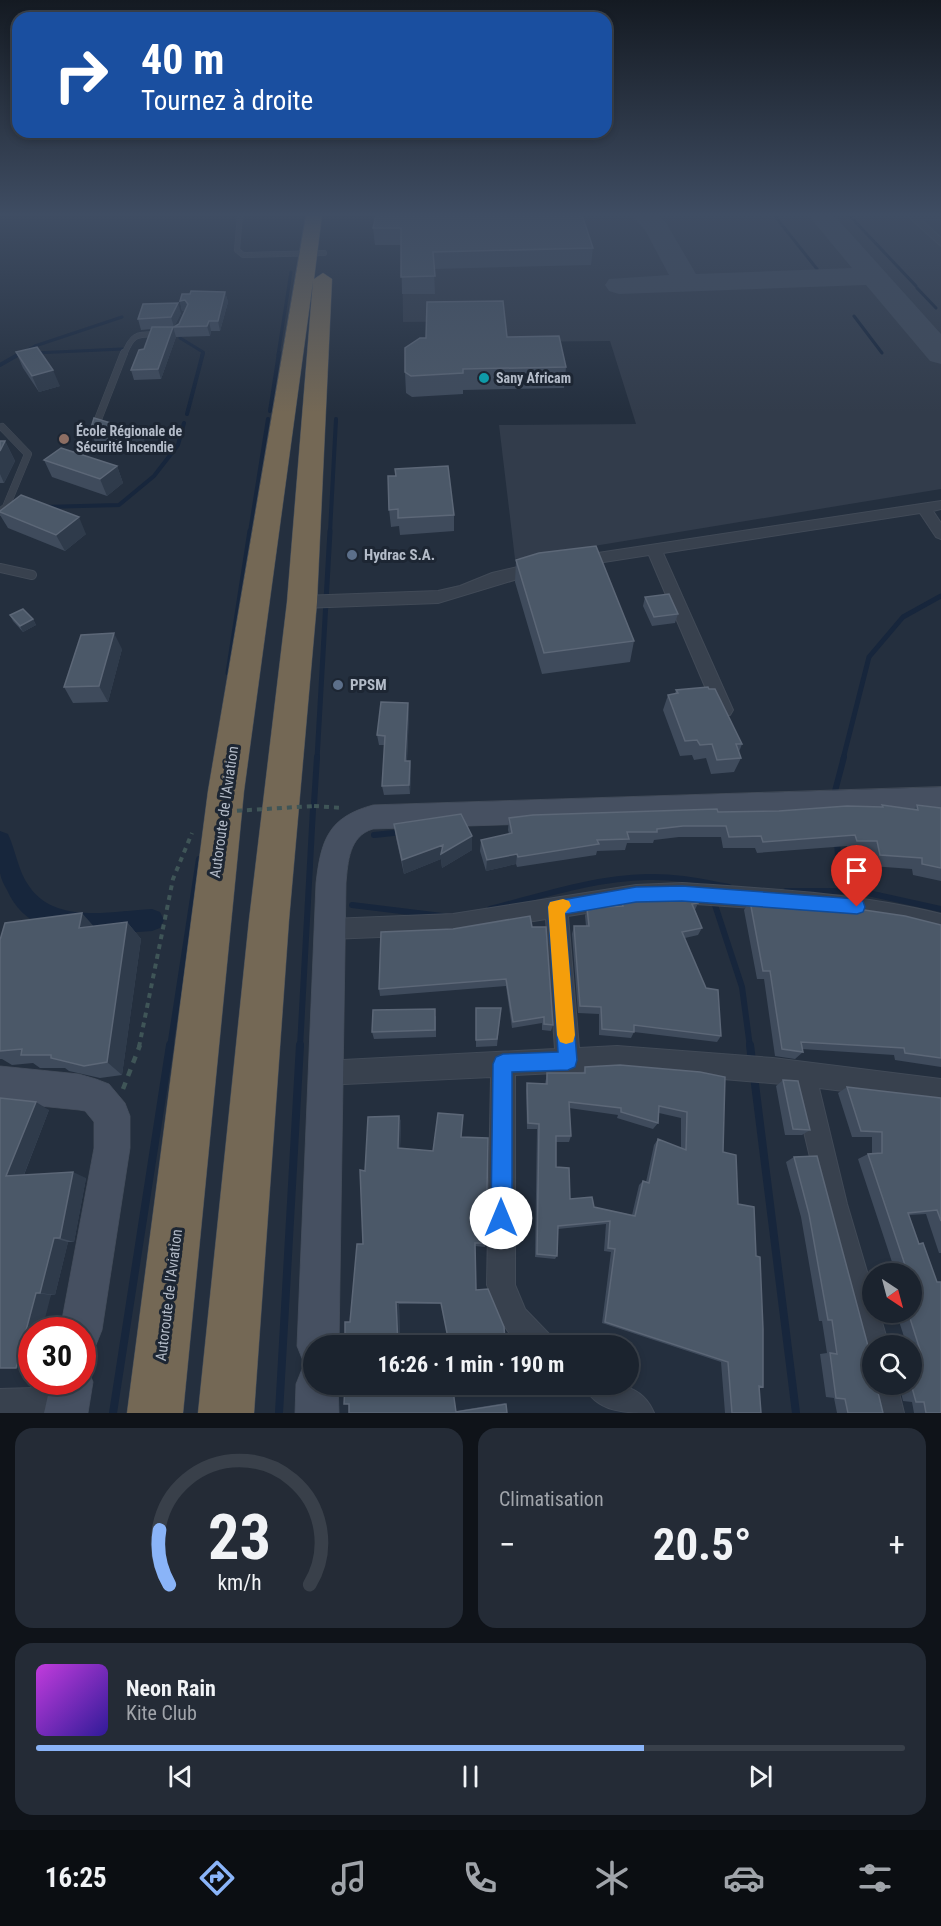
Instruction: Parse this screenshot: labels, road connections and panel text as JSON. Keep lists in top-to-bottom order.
{
  "streets": {
    "highway": ["Autoroute de l'Aviation"]
  },
  "places": [
    "Sany Africam",
    "École Régionale de Sécurité Incendie",
    "Hydrac S.A.",
    "PPSM"
  ],
  "north": "bottom right",
  "page": {
    "turn": ["40 m", "Tournez à droite"],
    "limit": "30",
    "trip": "16:26 · 1 min · 190 m",
    "tile": "Climatisation",
    "heat": ["−", "20.5°", "+"],
    "song": ["Neon Rain", "Kite Club"],
    "tabs": "16:25",
    "gauge": ["23", "km/h"]
  }
}
